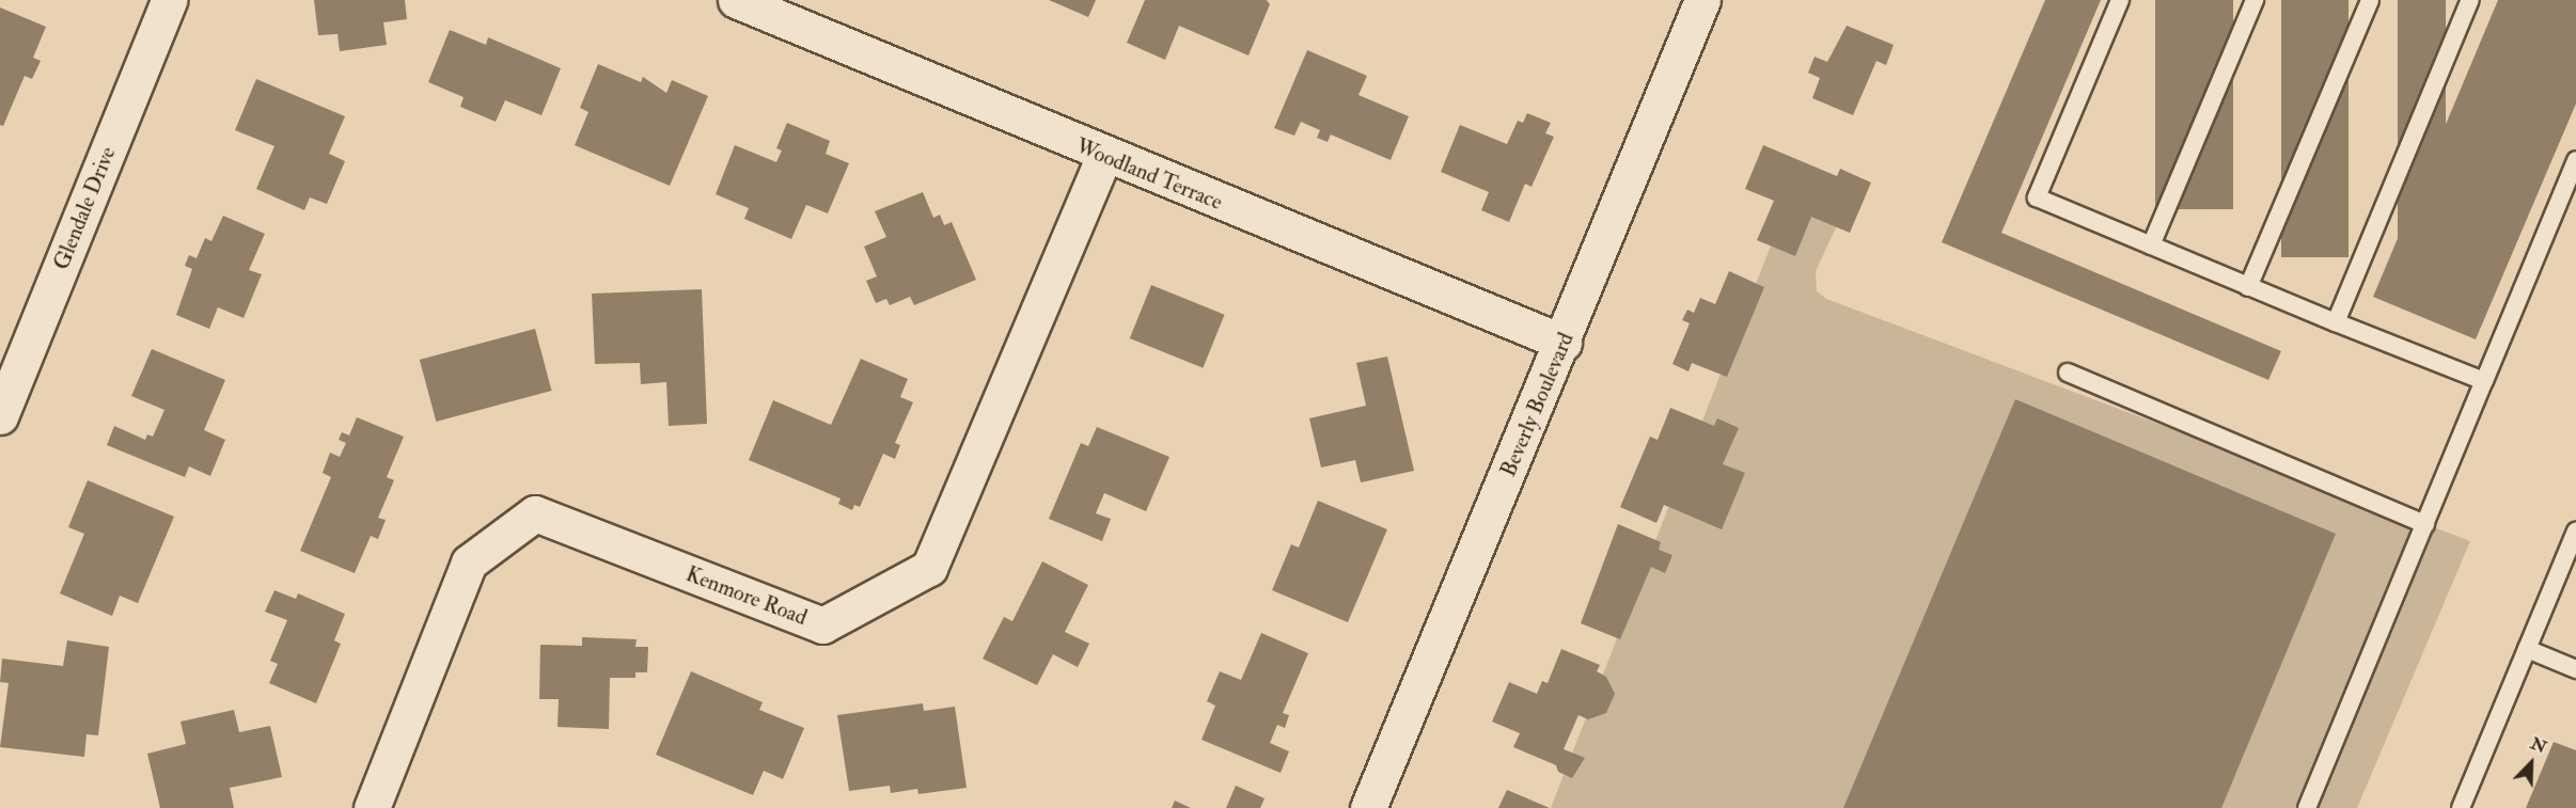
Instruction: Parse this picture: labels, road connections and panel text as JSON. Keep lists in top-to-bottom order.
{
  "streets": {
    "street": [
      "Woodland Terrace",
      "Glendale Drive",
      "Beverly Boulevard",
      "Kenmore Road"
    ]
  },
  "crossings": [
    ["Woodland Terrace", "Beverly Boulevard"],
    ["Woodland Terrace", "Kenmore Road"]
  ],
  "north": "top right"
}
